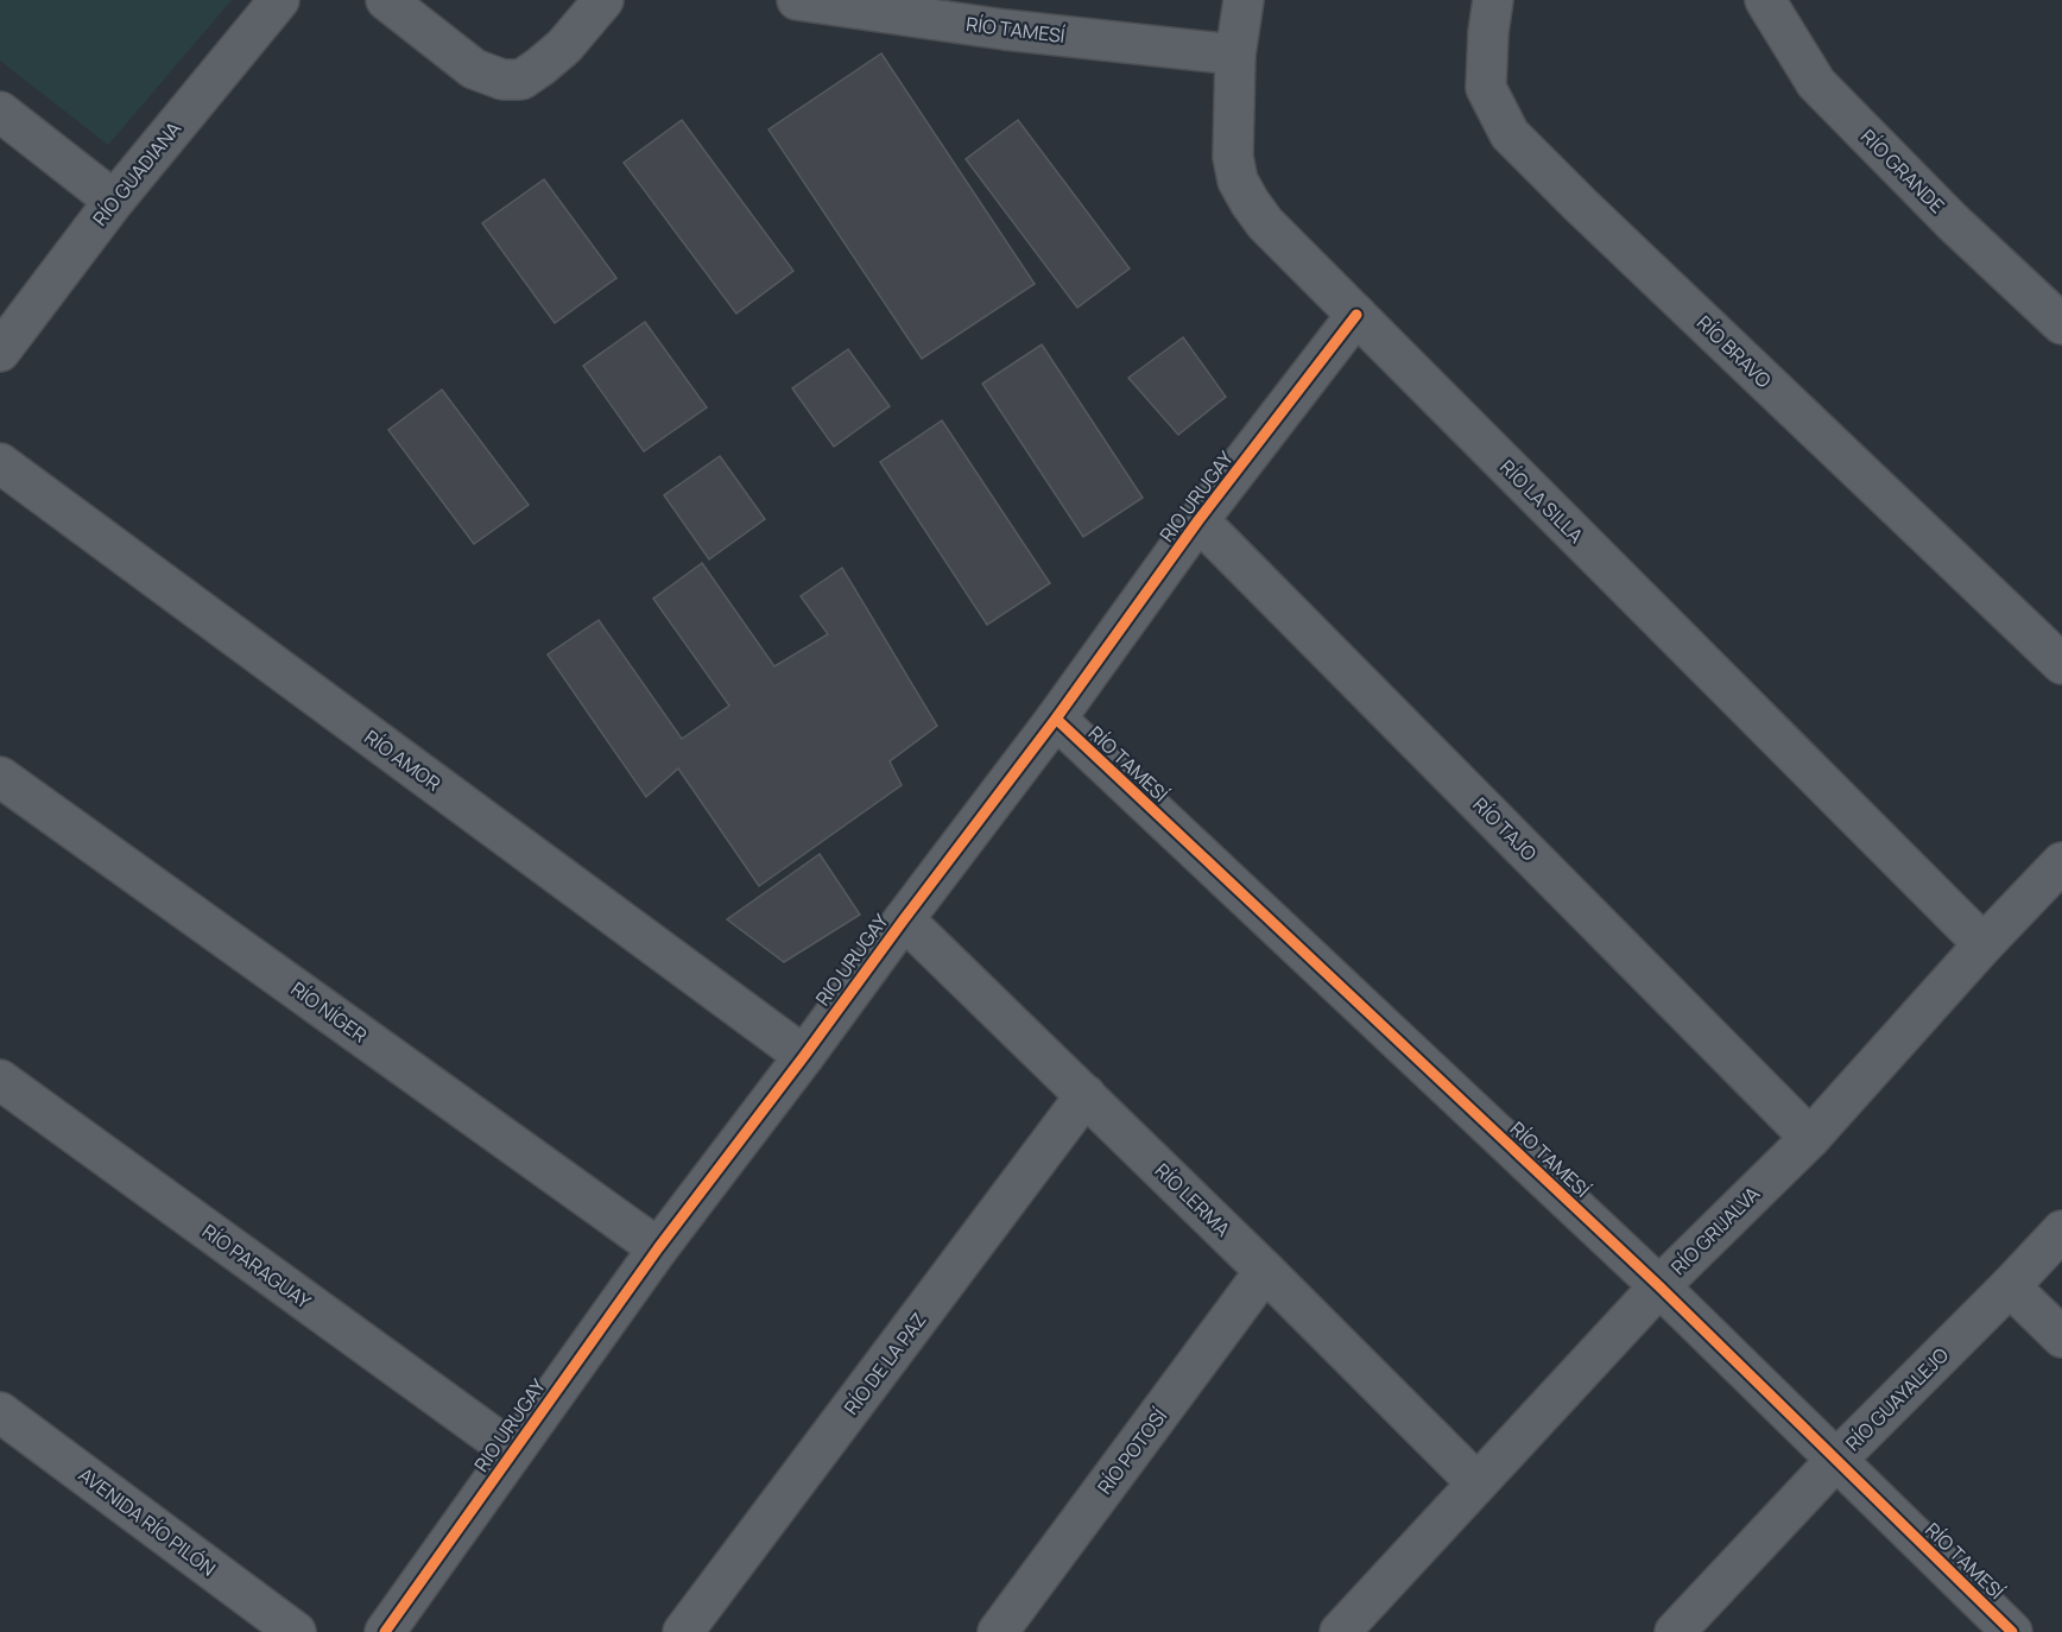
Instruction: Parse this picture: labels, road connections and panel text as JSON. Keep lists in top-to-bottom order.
{
  "streets": {
    "main road": ["AVENIDA RÍO PILÓN"],
    "street": [
      "RÍO TAMESÍ",
      "RÍO GRANDE",
      "RÍO GUADIANA",
      "RÍO BRAVO",
      "RIO URUGAY",
      "RÍO LA SILLA",
      "RÍO AMOR",
      "RÍO TAJO",
      "RÍO NÍGER",
      "RÍO LERMA",
      "RÍO GRIJALVA",
      "RÍO PARAGUAY",
      "RÍO DE LA PAZ",
      "RÍO GUAYALEJO",
      "RÍO POTOSÍ"
    ]
  },
  "crossings": [
    ["RÍO TAMESÍ", "RIO URUGAY"],
    ["RÍO TAMESÍ", "RÍO LA SILLA"],
    ["RÍO TAMESÍ", "RÍO GRIJALVA"],
    ["RÍO TAMESÍ", "RÍO GUAYALEJO"],
    ["RIO URUGAY", "RÍO LA SILLA"],
    ["RIO URUGAY", "RÍO AMOR"],
    ["RIO URUGAY", "RÍO TAJO"],
    ["RIO URUGAY", "RÍO NÍGER"],
    ["RIO URUGAY", "RÍO LERMA"],
    ["RIO URUGAY", "RÍO PARAGUAY"],
    ["RÍO LA SILLA", "RÍO GRIJALVA"],
    ["RÍO TAJO", "RÍO GRIJALVA"],
    ["RÍO LERMA", "RÍO GRIJALVA"],
    ["RÍO LERMA", "RÍO DE LA PAZ"],
    ["RÍO LERMA", "RÍO POTOSÍ"]
  ]
}
